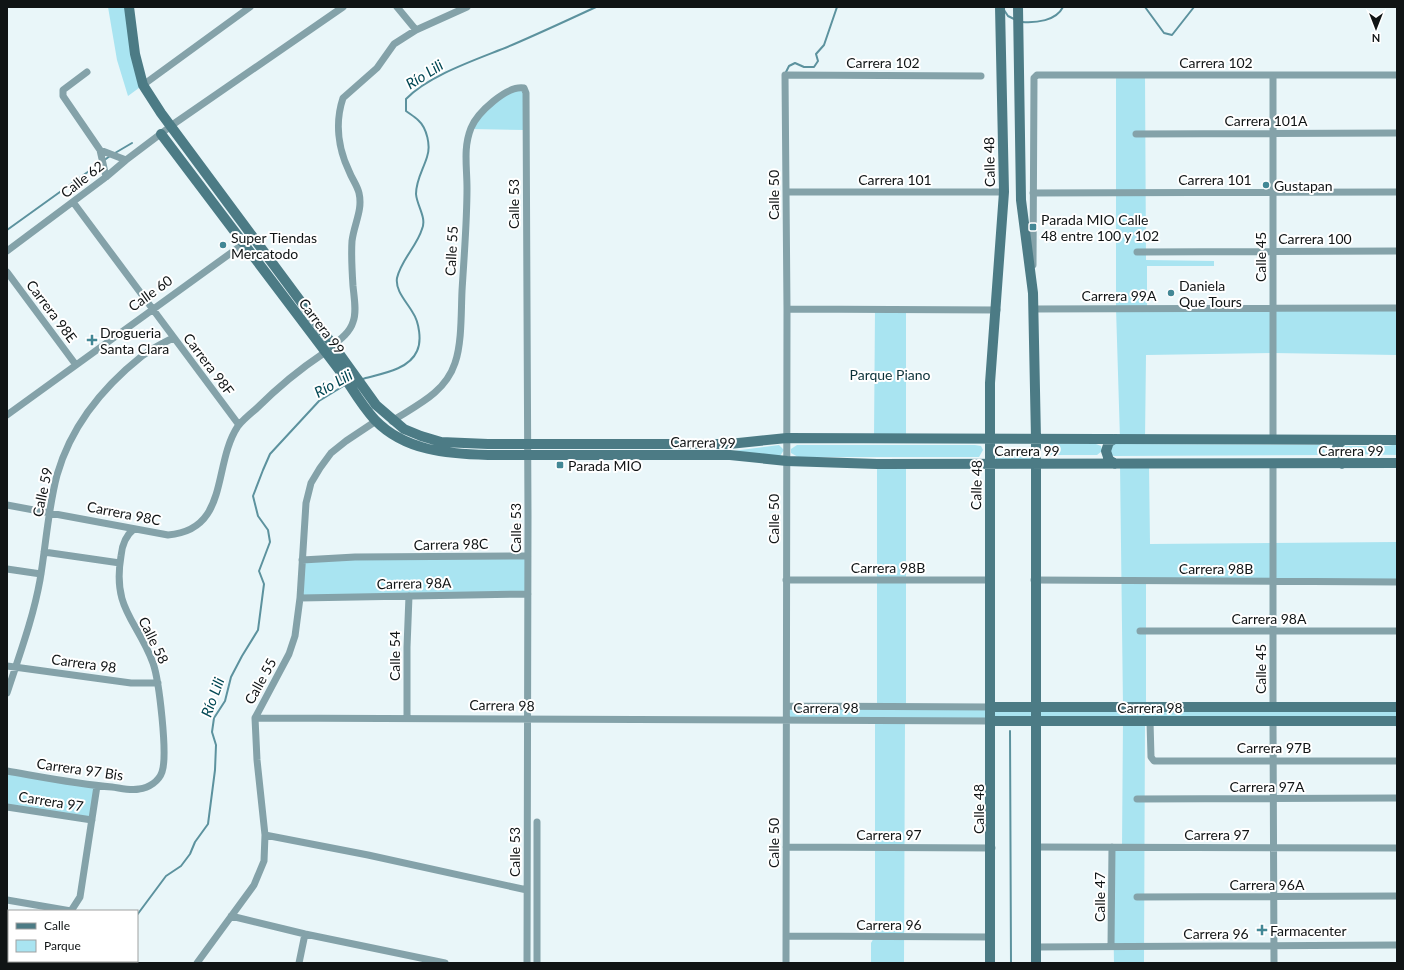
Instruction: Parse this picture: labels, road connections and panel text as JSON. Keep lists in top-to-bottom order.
{
  "streets": {
    "street": [
      "Carrera 102",
      "Carrera 101A",
      "Calle 48",
      "Calle 62",
      "Carrera 101",
      "Calle 50",
      "Calle 53",
      "Carrera 100",
      "Calle 55",
      "Calle 45",
      "Calle 60",
      "Carrera 99A",
      "Carrera 98E",
      "Carrera 99",
      "Carrera 98F",
      "Calle 59",
      "Carrera 98C",
      "Carrera 98B",
      "Carrera 98A",
      "Calle 58",
      "Calle 54",
      "Carrera 98",
      "Carrera 97B",
      "Carrera 97 Bis",
      "Carrera 97A",
      "Carrera 97",
      "Carrera 96A",
      "Calle 47",
      "Carrera 96"
    ]
  },
  "crossings": [
    ["Carrera 102", "Carrera 101"],
    ["Carrera 102", "Calle 50"],
    ["Carrera 102", "Calle 45"],
    ["Carrera 101A", "Calle 45"],
    ["Calle 48", "Carrera 101"],
    ["Calle 48", "Carrera 99"],
    ["Calle 48", "Carrera 98B"],
    ["Calle 48", "Carrera 98"],
    ["Calle 48", "Carrera 97"],
    ["Calle 48", "Carrera 96"],
    ["Calle 62", "Carrera 99"],
    ["Calle 62", "Carrera 98F"],
    ["Carrera 101", "Calle 50"],
    ["Carrera 101", "Calle 45"],
    ["Calle 50", "Carrera 99"],
    ["Calle 50", "Carrera 98B"],
    ["Calle 50", "Carrera 98"],
    ["Calle 50", "Carrera 97"],
    ["Calle 50", "Carrera 96"],
    ["Calle 53", "Calle 55"],
    ["Calle 53", "Carrera 99"],
    ["Calle 53", "Carrera 98C"],
    ["Calle 53", "Carrera 98A"],
    ["Calle 53", "Carrera 98"],
    ["Carrera 100", "Calle 45"],
    ["Calle 55", "Carrera 99"],
    ["Calle 55", "Carrera 98C"],
    ["Calle 55", "Carrera 98A"],
    ["Calle 55", "Carrera 98"],
    ["Calle 45", "Carrera 99A"],
    ["Calle 45", "Carrera 99"],
    ["Calle 45", "Carrera 98B"],
    ["Calle 45", "Carrera 98A"],
    ["Calle 45", "Carrera 98"],
    ["Calle 60", "Carrera 98E"],
    ["Calle 60", "Carrera 99"],
    ["Calle 60", "Carrera 98F"],
    ["Carrera 98F", "Calle 59"],
    ["Carrera 98F", "Carrera 98C"],
    ["Calle 59", "Carrera 98C"],
    ["Calle 59", "Carrera 98"],
    ["Carrera 98C", "Calle 58"],
    ["Carrera 98A", "Calle 54"],
    ["Calle 58", "Carrera 98"],
    ["Calle 58", "Carrera 97 Bis"],
    ["Calle 54", "Carrera 98"],
    ["Carrera 98", "Carrera 97B"],
    ["Carrera 97", "Calle 47"],
    ["Calle 47", "Carrera 96"]
  ],
  "water": ["Río Lili"],
  "parks": ["Parque Piano"],
  "places": {
    "other": ["Gustapan", "Super Tiendas Mercatodo", "Daniela Que Tours"],
    "transit": ["Parada MIO Calle 48 entre 100 y 102", "Parada MIO"],
    "health": ["Drogueria Santa Clara", "Farmacenter"]
  },
  "legend": ["Calle", "Parque"],
  "north": "bottom"
}
